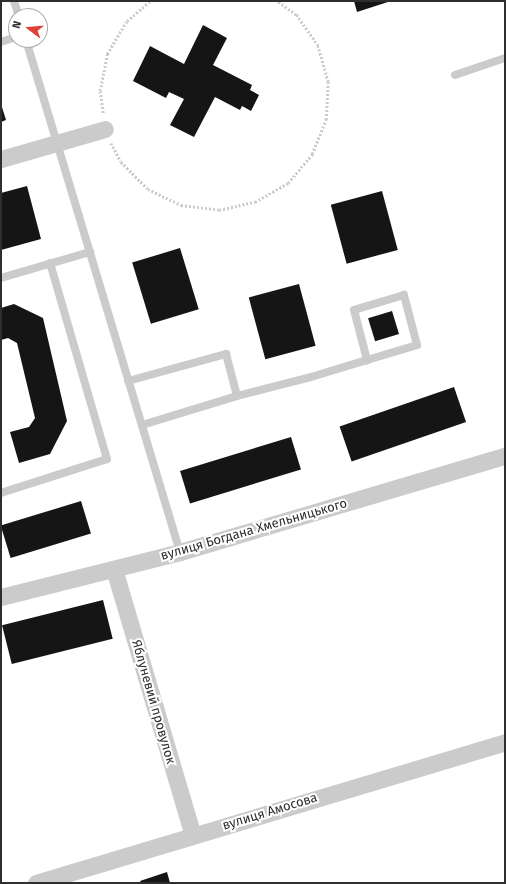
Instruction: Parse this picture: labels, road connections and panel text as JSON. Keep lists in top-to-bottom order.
{
  "streets": {
    "street": ["вулиця Богдана Хмельницького", "Яблуневий провулок", "вулиця Амосова"]
  },
  "crossings": [
    ["вулиця Богдана Хмельницького", "Яблуневий провулок"],
    ["Яблуневий провулок", "вулиця Амосова"]
  ],
  "north": "left"
}
